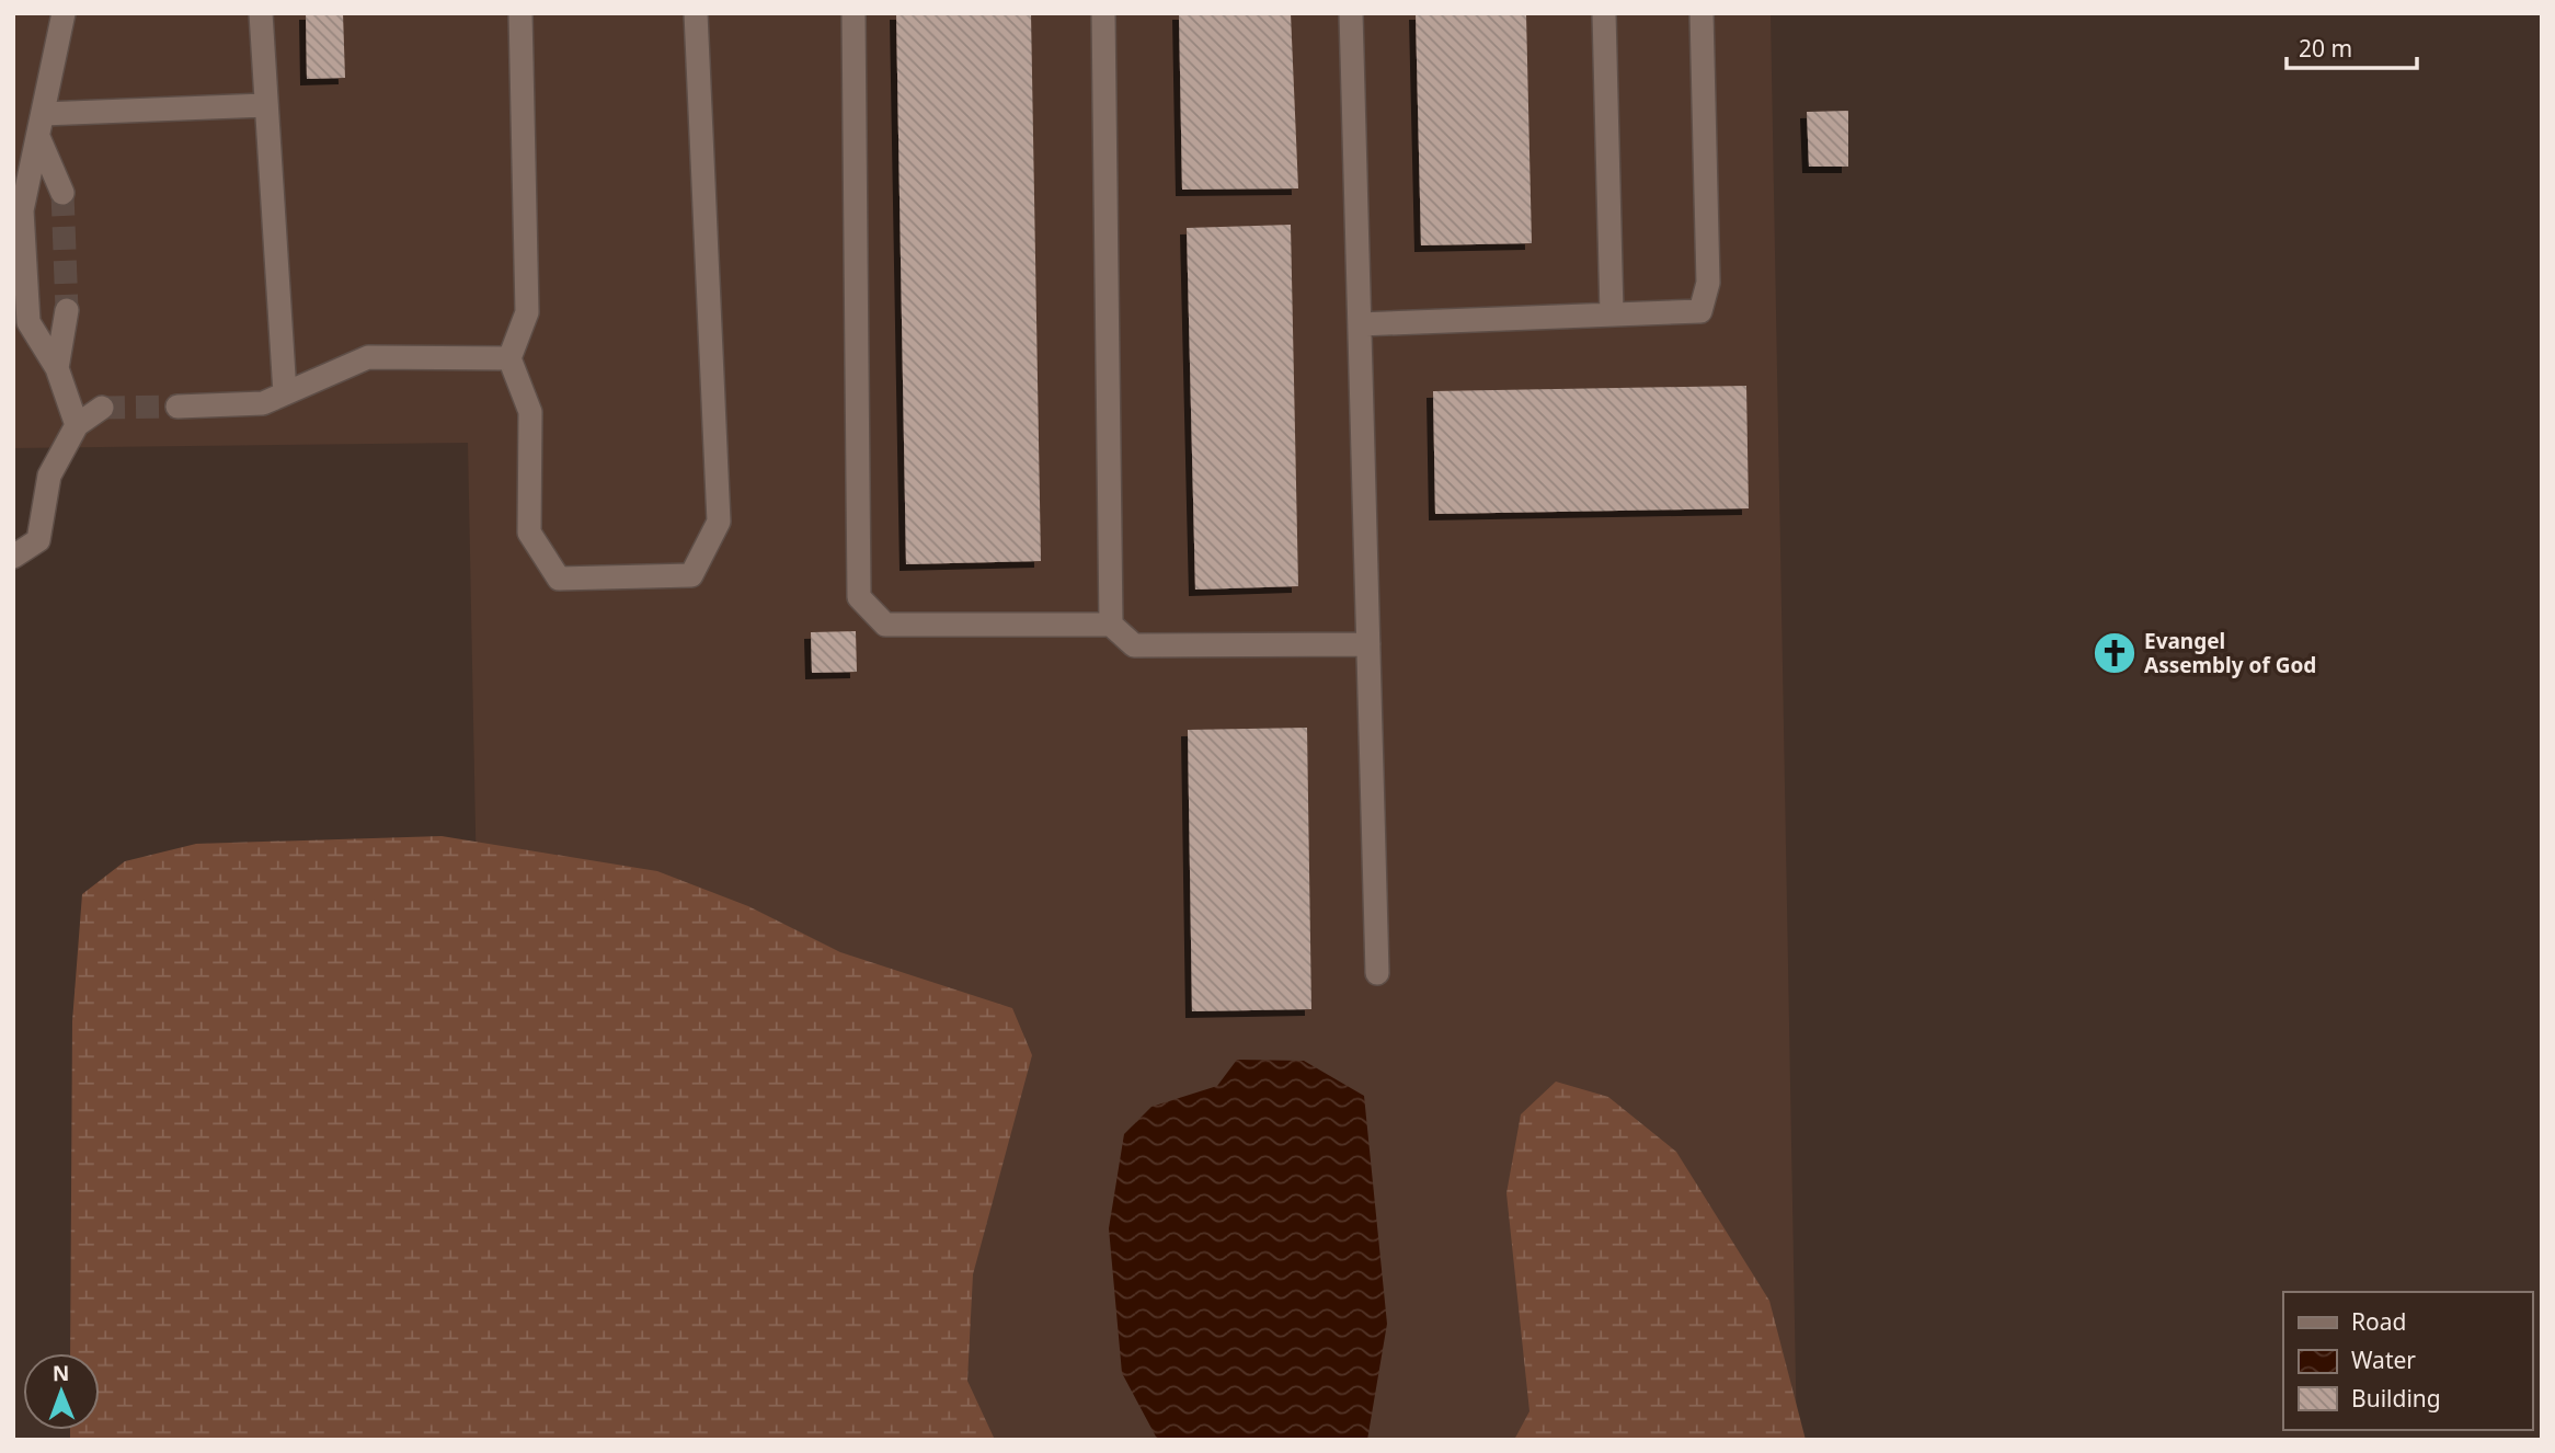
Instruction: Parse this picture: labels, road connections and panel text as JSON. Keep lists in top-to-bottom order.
{
  "places": {
    "church": ["Evangel Assembly of God"]
  },
  "legend": ["Road", "Water", "Building"],
  "scale_bar": "20 m",
  "north": "top"
}
